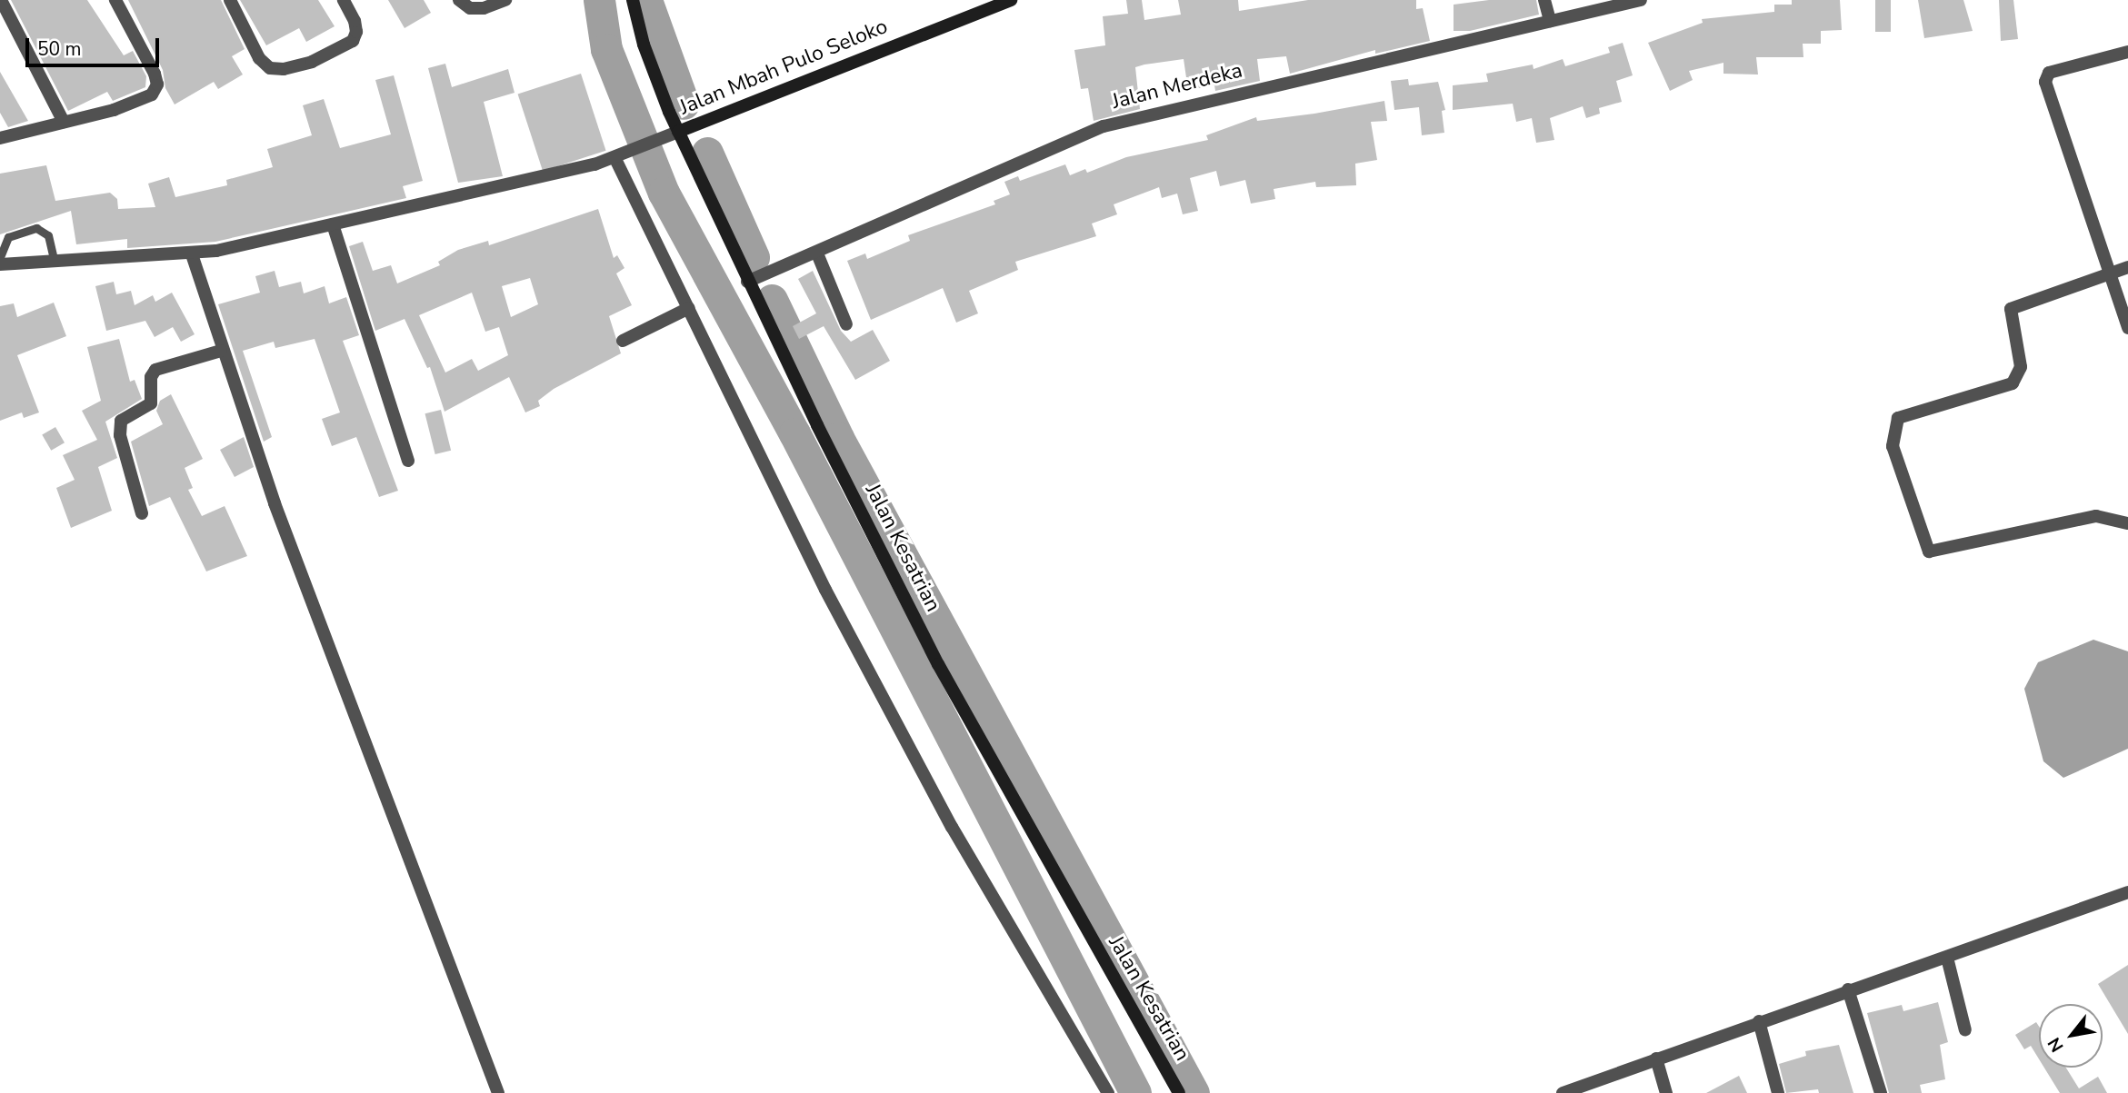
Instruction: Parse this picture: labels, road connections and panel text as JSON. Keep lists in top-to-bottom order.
{
  "streets": {
    "street": ["Jalan Mbah Pulo Seloko", "Jalan Merdeka", "Jalan Kesatrian"]
  },
  "crossings": [
    ["Jalan Mbah Pulo Seloko", "Jalan Kesatrian"],
    ["Jalan Merdeka", "Jalan Kesatrian"]
  ],
  "scale_bar": "50 m",
  "north": "bottom left"
}
